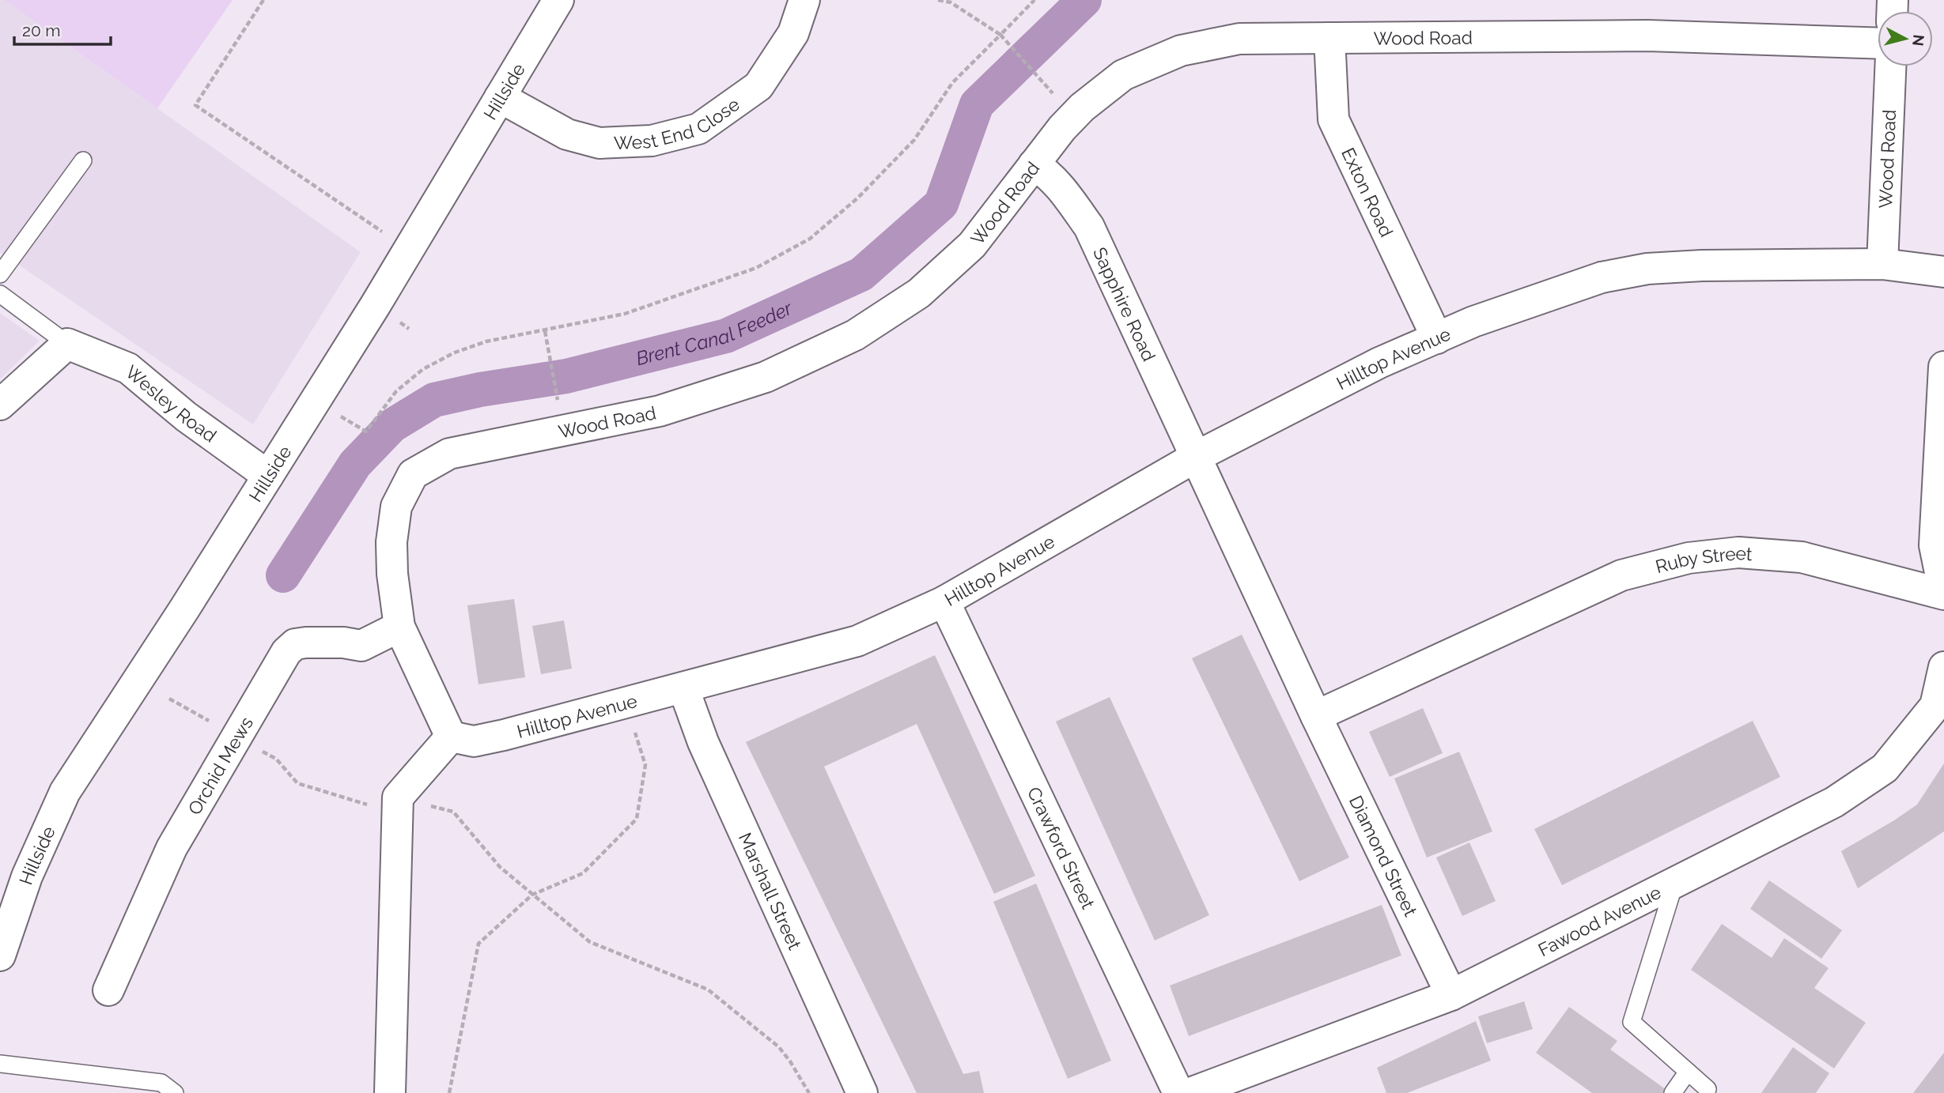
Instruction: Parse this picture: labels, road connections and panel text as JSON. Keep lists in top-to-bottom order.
{
  "streets": {
    "street": [
      "Wood Road",
      "Hillside",
      "West End Close",
      "Exton Road",
      "Sapphire Road",
      "Hilltop Avenue",
      "Wesley Road",
      "Ruby Street",
      "Orchid Mews",
      "Crawford Street",
      "Diamond Street",
      "Marshall Street",
      "Fawood Avenue"
    ]
  },
  "crossings": [
    ["Wood Road", "Exton Road"],
    ["Wood Road", "Sapphire Road"],
    ["Wood Road", "Hilltop Avenue"],
    ["Wood Road", "Orchid Mews"],
    ["Hillside", "West End Close"],
    ["Hillside", "Wesley Road"],
    ["Exton Road", "Hilltop Avenue"],
    ["Sapphire Road", "Hilltop Avenue"],
    ["Sapphire Road", "Diamond Street"],
    ["Hilltop Avenue", "Crawford Street"],
    ["Hilltop Avenue", "Diamond Street"],
    ["Hilltop Avenue", "Marshall Street"],
    ["Ruby Street", "Diamond Street"],
    ["Diamond Street", "Fawood Avenue"]
  ],
  "water": ["Brent Canal Feeder"],
  "scale_bar": "20 m",
  "north": "right"
}
